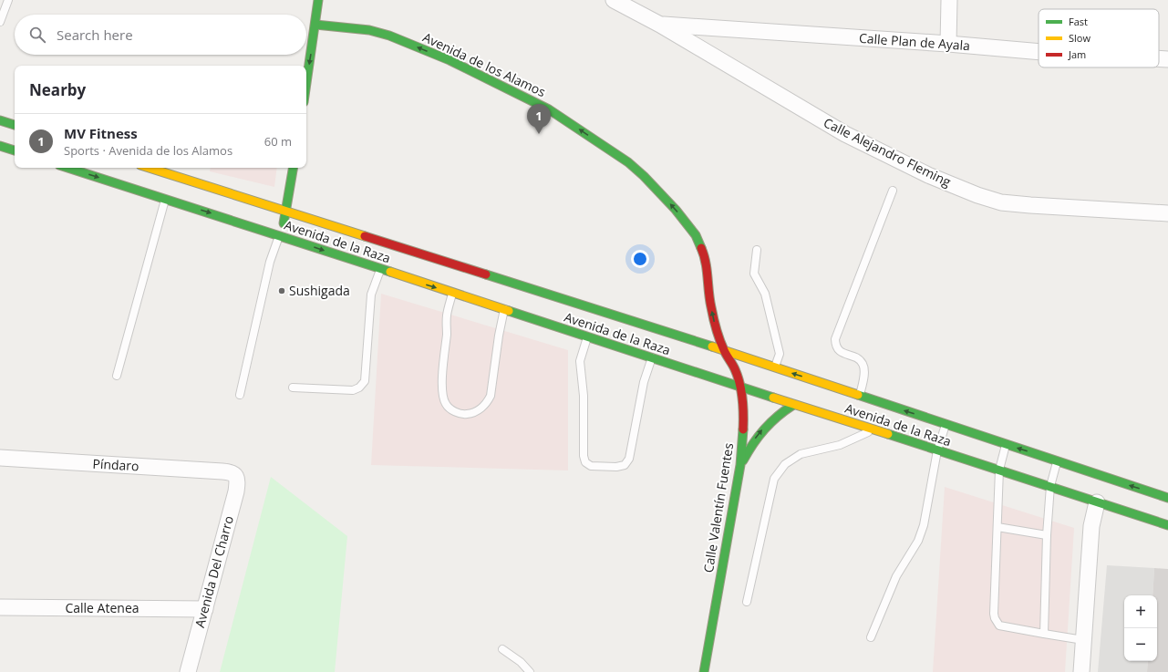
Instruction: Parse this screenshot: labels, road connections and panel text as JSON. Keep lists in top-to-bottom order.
{
  "streets": {
    "main road": ["Avenida de los Alamos", "Avenida de la Raza", "Calle Valentín Fuentes"],
    "street": [
      "Calle Plan de Ayala",
      "Calle Alejandro Fleming",
      "Píndaro",
      "Avenida Del Charro",
      "Calle Atenea"
    ]
  },
  "crossings": [
    ["Calle Plan de Ayala", "Calle Alejandro Fleming"],
    ["Avenida de los Alamos", "Avenida de la Raza"],
    ["Avenida de los Alamos", "Calle Valentín Fuentes"],
    ["Avenida de la Raza", "Calle Valentín Fuentes"],
    ["Píndaro", "Avenida Del Charro"],
    ["Avenida Del Charro", "Calle Atenea"]
  ],
  "one_way": ["Avenida de los Alamos"],
  "places": ["Sushigada"],
  "legend": ["Fast", "Slow", "Jam"],
  "page": {
    "search": "Search here",
    "heading": "Nearby",
    "pins": "1",
    "list": [
      {
        "mark": "1",
        "name": "MV Fitness",
        "note": "Sports · Avenida de los Alamos",
        "value": "60 m"
      }
    ],
    "map_buttons": ["+", "−"]
  }
}
